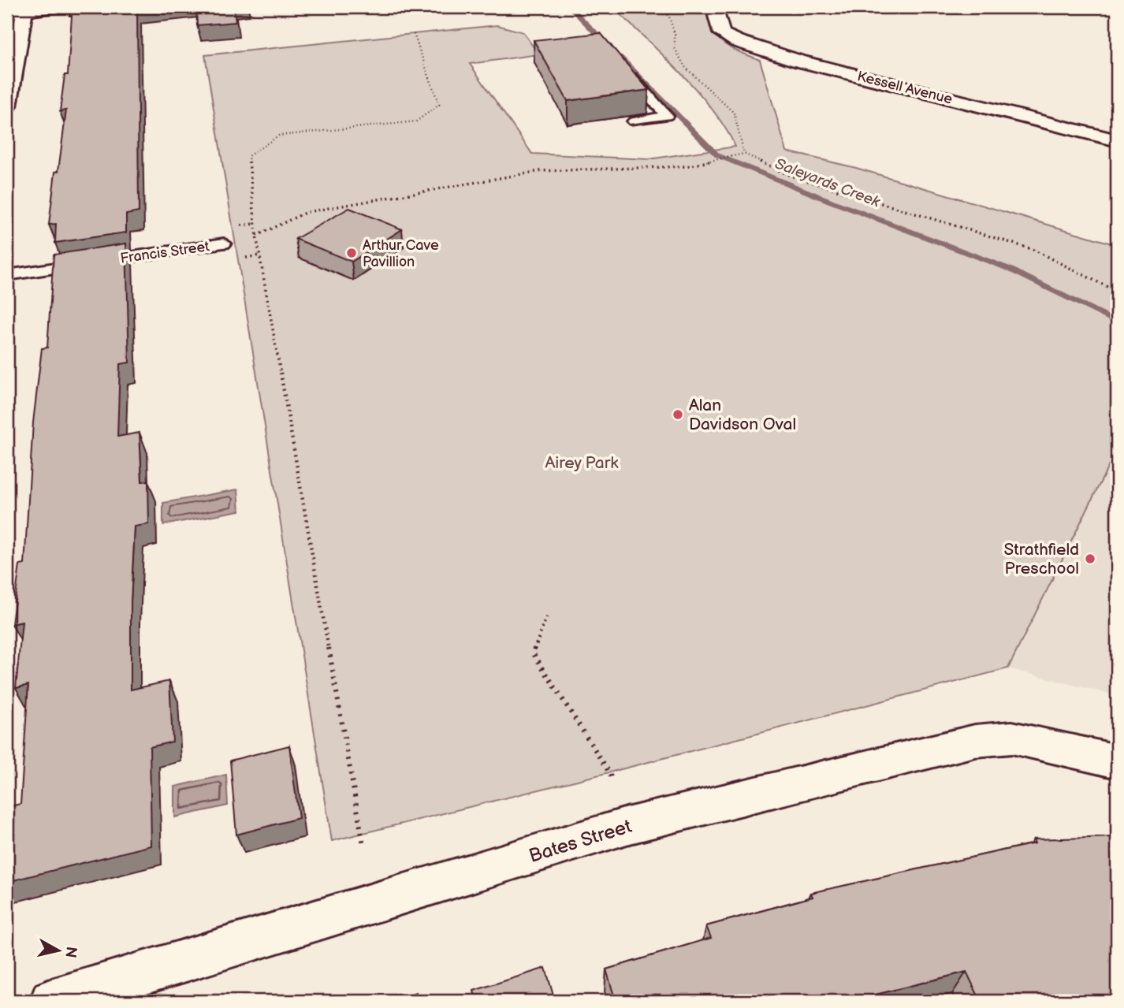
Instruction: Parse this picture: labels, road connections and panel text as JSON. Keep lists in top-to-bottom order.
{
  "streets": {
    "street": ["Kessell Avenue", "Bates Street"],
    "lane": ["Francis Street"]
  },
  "water": ["Saleyards Creek"],
  "parks": ["Airey Park"],
  "places": ["Arthur Cave Pavillion", "Alan Davidson Oval", "Strathfield Preschool"],
  "north": "right"
}
